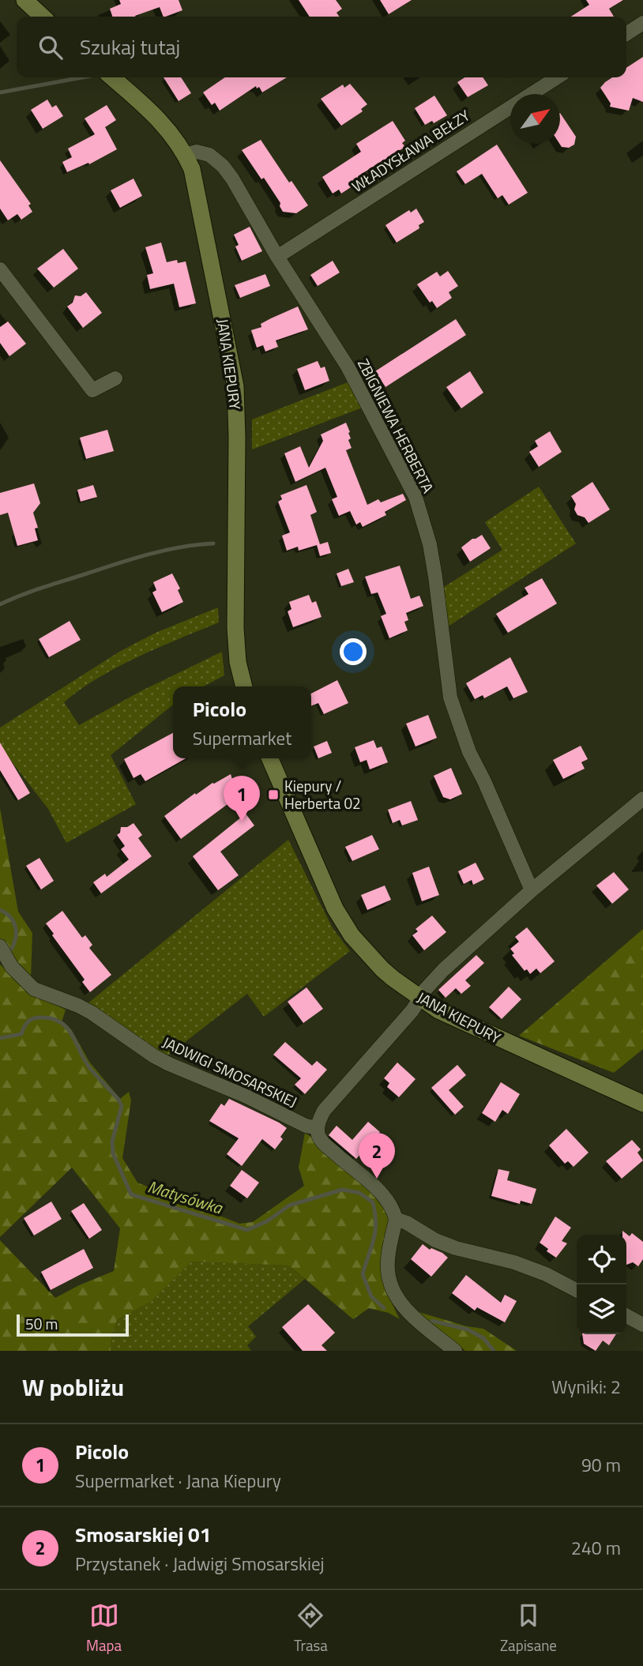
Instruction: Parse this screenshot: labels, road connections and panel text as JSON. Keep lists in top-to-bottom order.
{
  "streets": {
    "street": [
      "WŁADYSŁAWA BEŁZY",
      "JANA KIEPURY",
      "ZBIGNIEWA HERBERTA",
      "JADWIGI SMOSARSKIEJ"
    ]
  },
  "crossings": [
    ["WŁADYSŁAWA BEŁZY", "ZBIGNIEWA HERBERTA"],
    ["JANA KIEPURY", "ZBIGNIEWA HERBERTA"]
  ],
  "water": ["Matysówka"],
  "places": {
    "transit": ["Kiepury / Herberta 02"]
  },
  "scale_bar": "50 m",
  "north": "top right",
  "page": {
    "search": "Szukaj tutaj",
    "popup": ["Picolo", "Supermarket"],
    "pins": ["1", "2"],
    "scale": "50 m",
    "heading": ["W pobliżu", "Wyniki: 2"],
    "list": [
      {
        "mark": "1",
        "name": "Picolo",
        "note": "Supermarket · Jana Kiepury",
        "value": "90 m"
      },
      {
        "mark": "2",
        "name": "Smosarskiej 01",
        "note": "Przystanek · Jadwigi Smosarskiej",
        "value": "240 m"
      }
    ],
    "nav": ["Mapa", "Trasa", "Zapisane"]
  }
}
